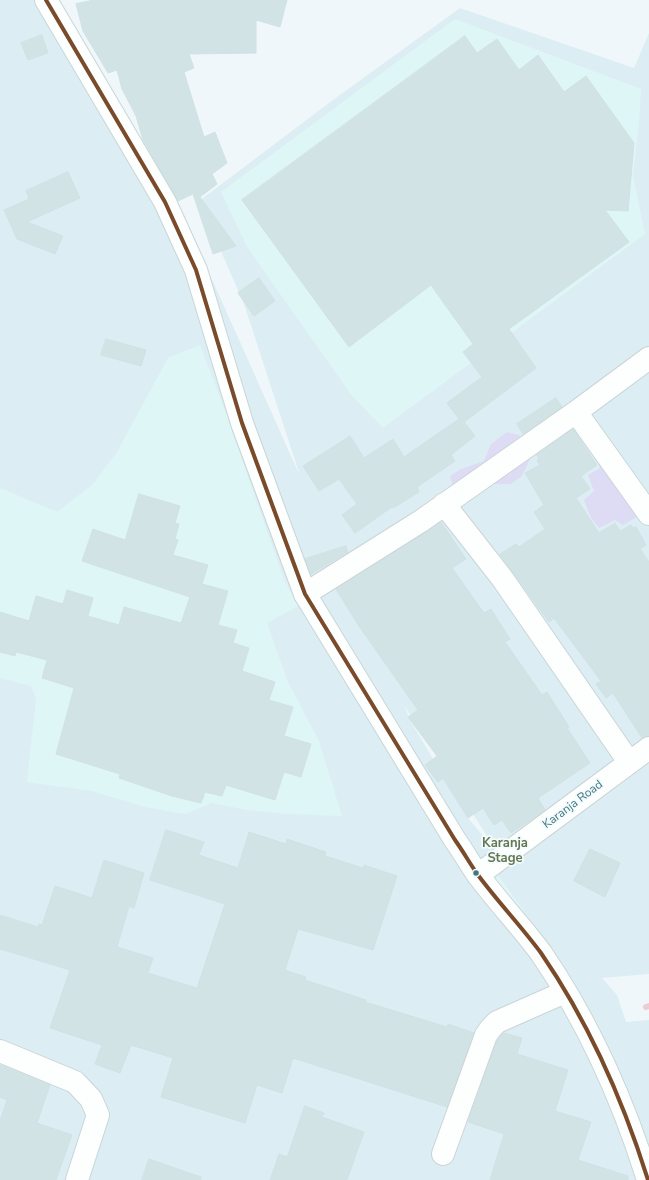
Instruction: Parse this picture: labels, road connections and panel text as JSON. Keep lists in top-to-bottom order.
{
  "streets": {
    "street": ["Karanja Road"]
  },
  "districts": ["Karanja Stage"]
}
